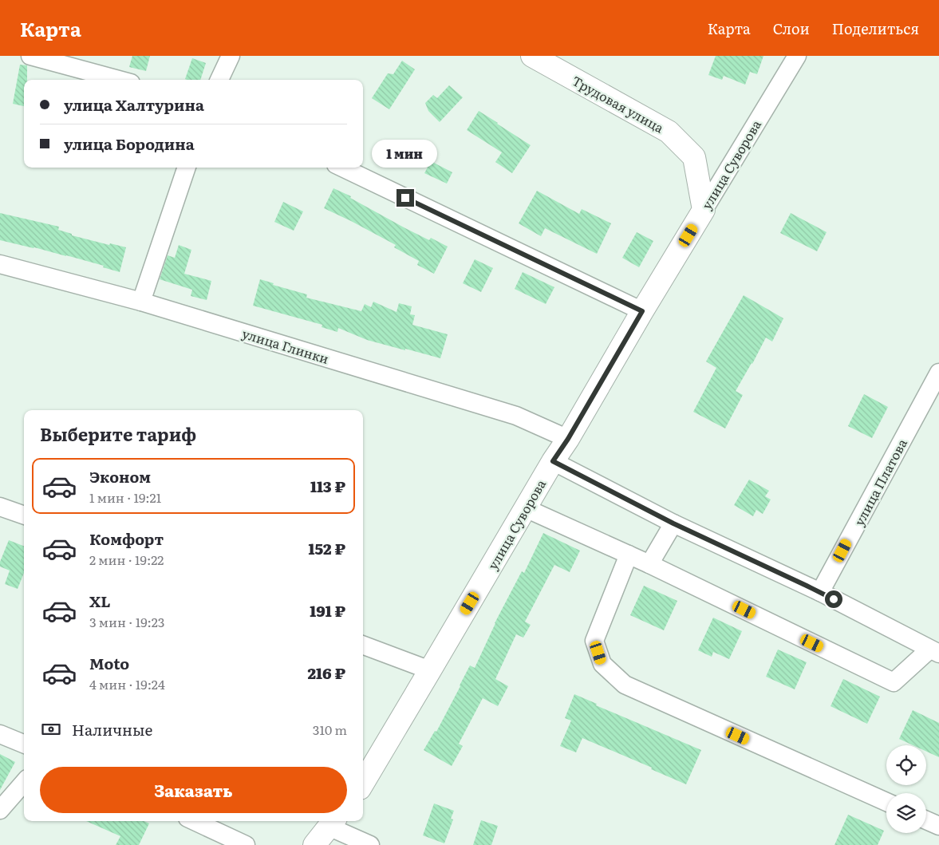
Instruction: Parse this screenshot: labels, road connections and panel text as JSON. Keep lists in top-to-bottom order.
{
  "streets": {
    "main road": ["Трудовая улица", "улица Суворова"],
    "street": ["улица Глинки", "улица Платова"]
  },
  "crossings": [
    ["Трудовая улица", "улица Суворова"],
    ["улица Суворова", "улица Глинки"]
  ],
  "page": {
    "header": "Карта",
    "nav": ["Карта", "Слои", "Поделиться"],
    "banner": ["улица Халтурина", "улица Бородина"],
    "bubble": "1 мин",
    "heading": "Выберите тариф",
    "list": [
      {
        "name": "Эконом",
        "note": "1 мин · 19:21",
        "value": "113 ₽"
      },
      {
        "name": "Комфорт",
        "note": "2 мин · 19:22",
        "value": "152 ₽"
      },
      {
        "name": "XL",
        "note": "3 мин · 19:23",
        "value": "191 ₽"
      },
      {
        "name": "Moto",
        "note": "4 мин · 19:24",
        "value": "216 ₽"
      }
    ],
    "pay": ["Наличные", "310 m"],
    "buttons": "Заказать"
  }
}
